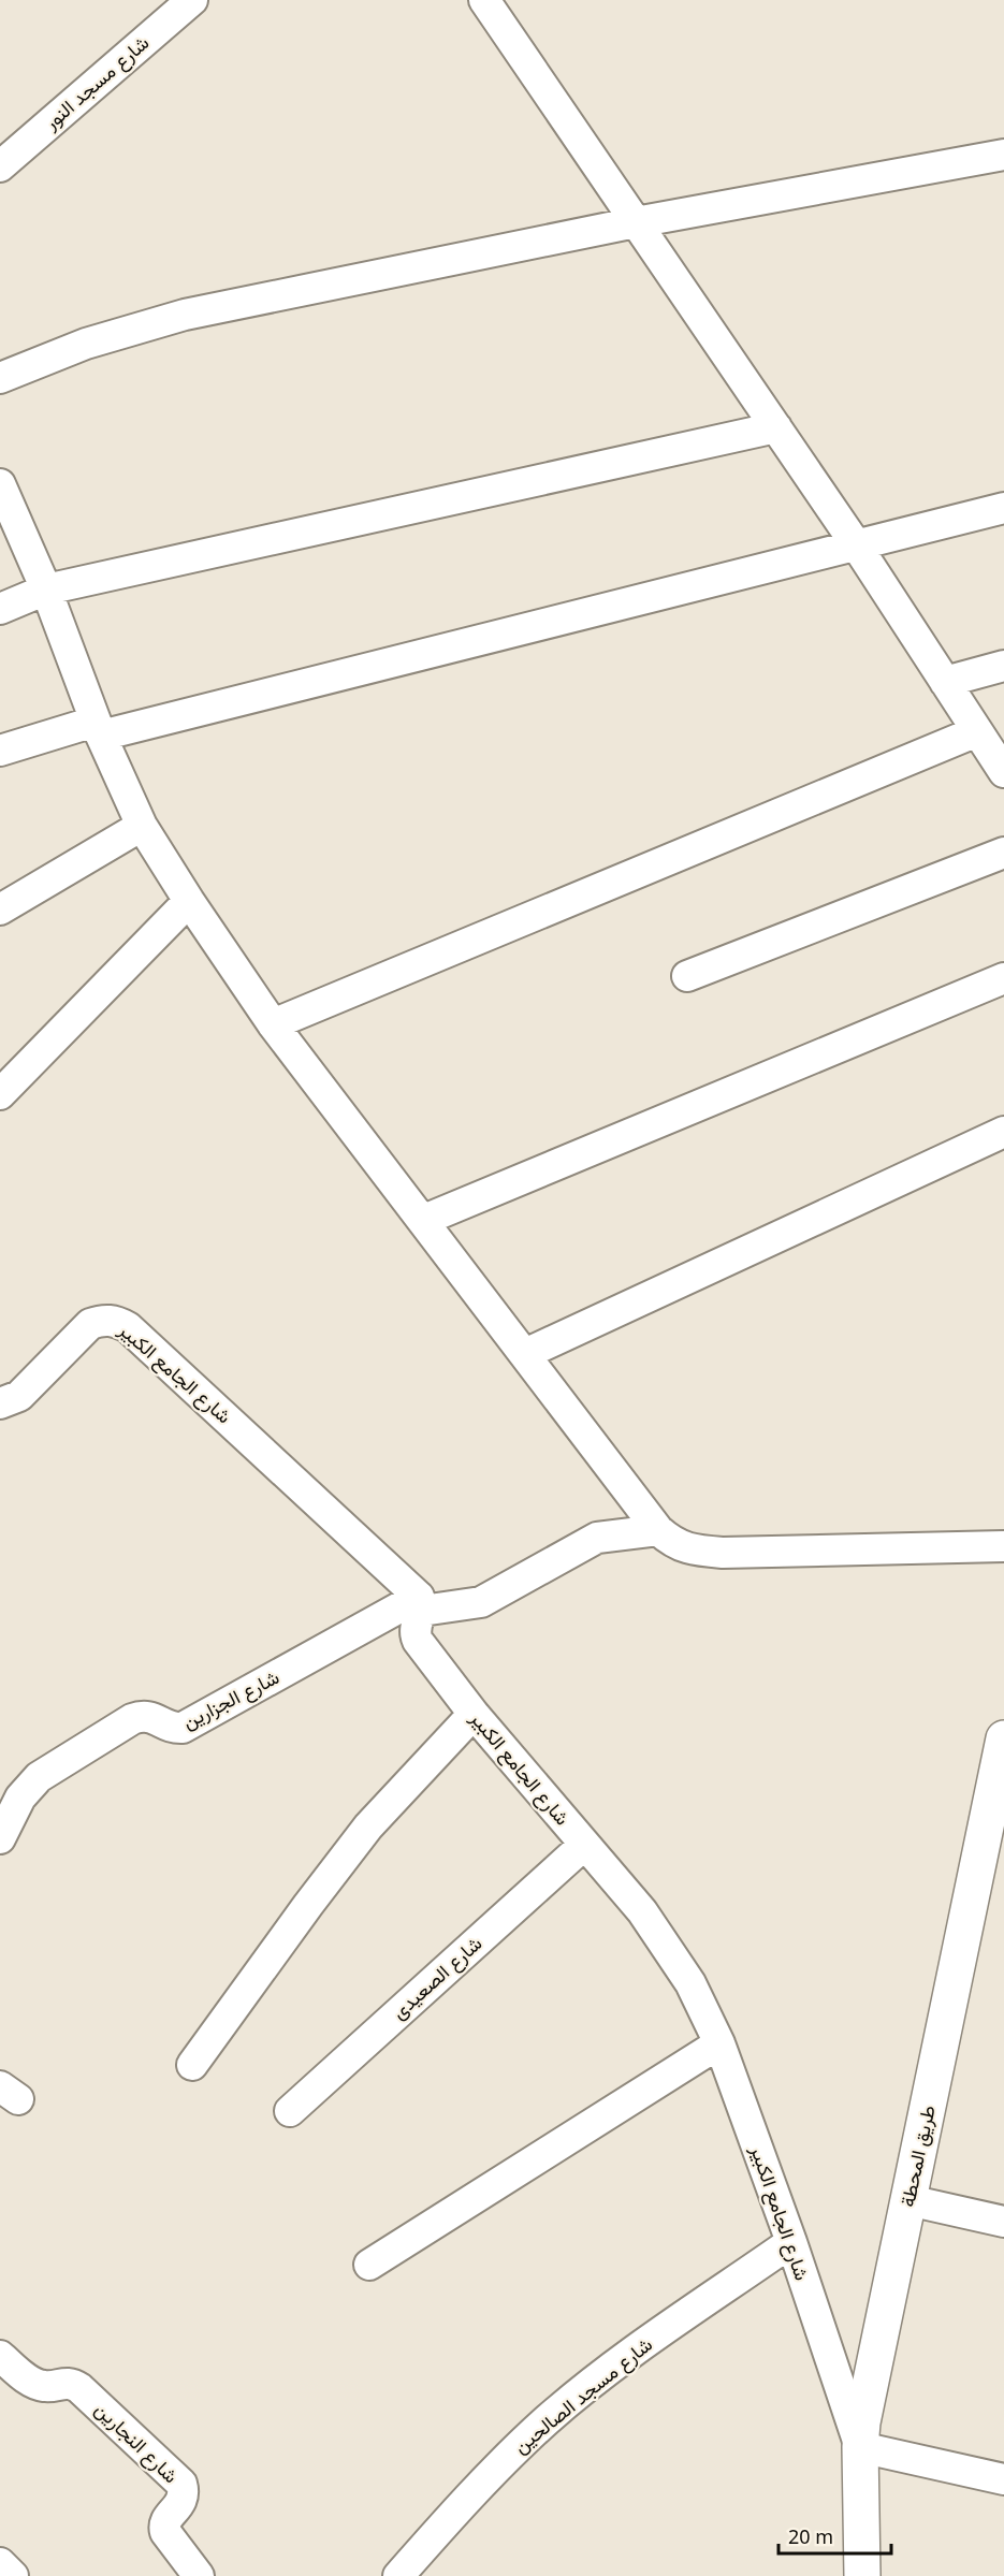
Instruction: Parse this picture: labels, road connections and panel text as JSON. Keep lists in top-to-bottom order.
{
  "streets": {
    "street": [
      "شارع مسجد النور",
      "شارع الجامع الكبير",
      "شارع الجزارين",
      "شارع الصعيدى",
      "طريق المحطة",
      "شارع مسجد الصالحين",
      "شارع النجارين"
    ]
  },
  "crossings": [
    ["شارع الجامع الكبير", "شارع الجزارين"],
    ["شارع الجامع الكبير", "شارع الصعيدى"],
    ["شارع الجامع الكبير", "طريق المحطة"],
    ["شارع الجامع الكبير", "شارع مسجد الصالحين"]
  ],
  "scale_bar": "20 m"
}
